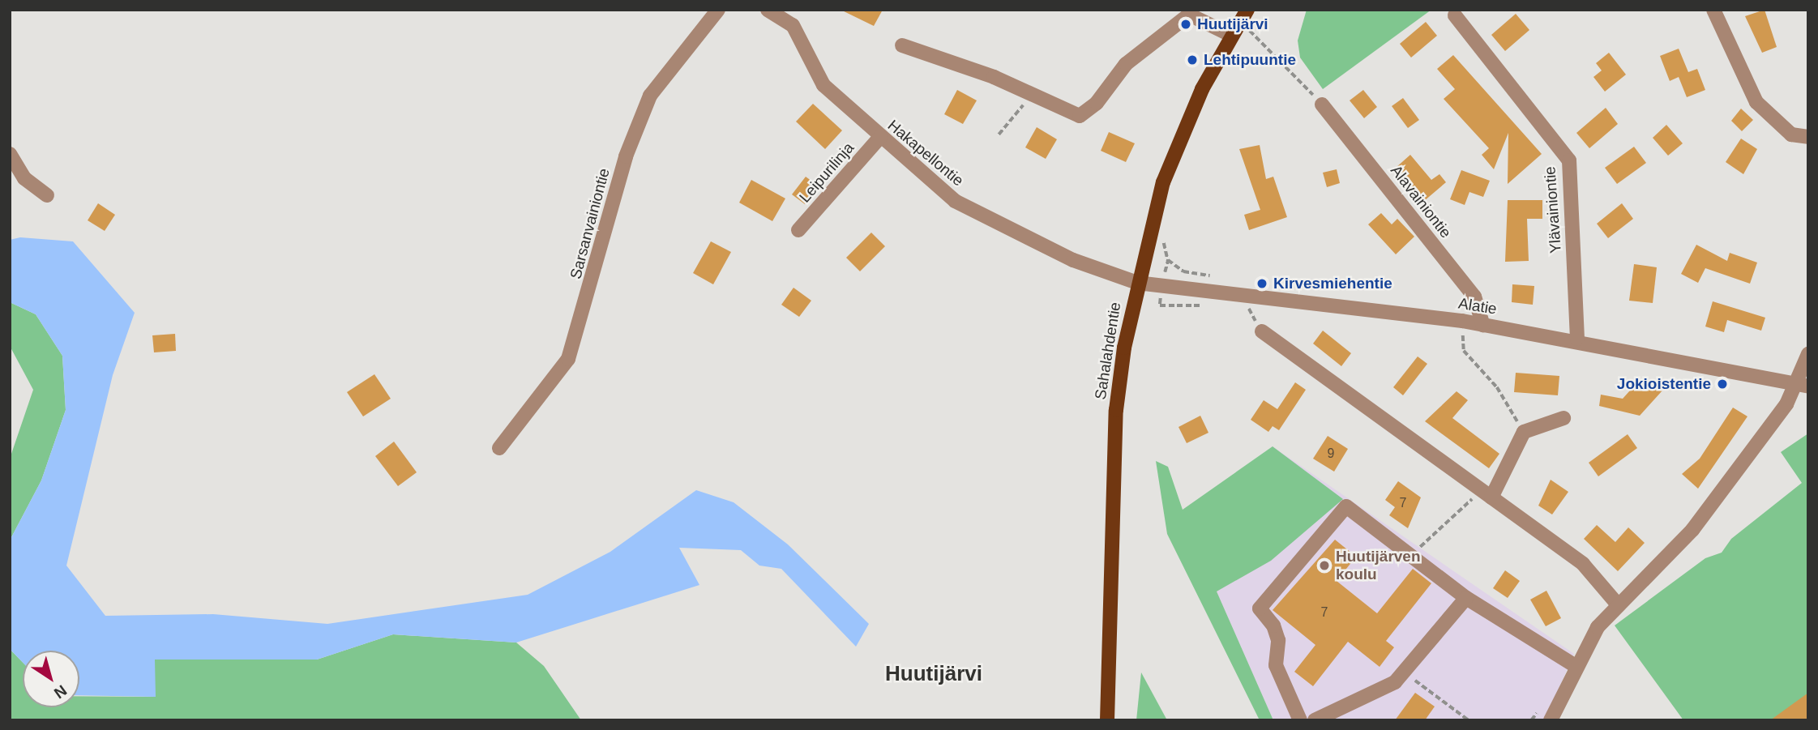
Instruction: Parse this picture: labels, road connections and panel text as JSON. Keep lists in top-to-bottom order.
{
  "streets": {
    "main road": ["Sahalahdentie"],
    "street": [
      "Hakapellontie",
      "Leipurilinja",
      "Alavainiontie",
      "Ylävainiontie",
      "Sarsanvainiontie",
      "Alatie"
    ]
  },
  "crossings": [
    ["Hakapellontie", "Leipurilinja"],
    ["Hakapellontie", "Alatie"],
    ["Hakapellontie", "Sahalahdentie"],
    ["Alavainiontie", "Alatie"],
    ["Ylävainiontie", "Alatie"],
    ["Alatie", "Sahalahdentie"]
  ],
  "districts": ["Huutijärvi"],
  "places": [
    "Huutijärvi",
    "Lehtipuuntie",
    "Kirvesmiehentie",
    "Jokioistentie",
    "Huutijärven koulu"
  ],
  "house_numbers": ["9", "7", "7"],
  "north": "bottom right"
}
